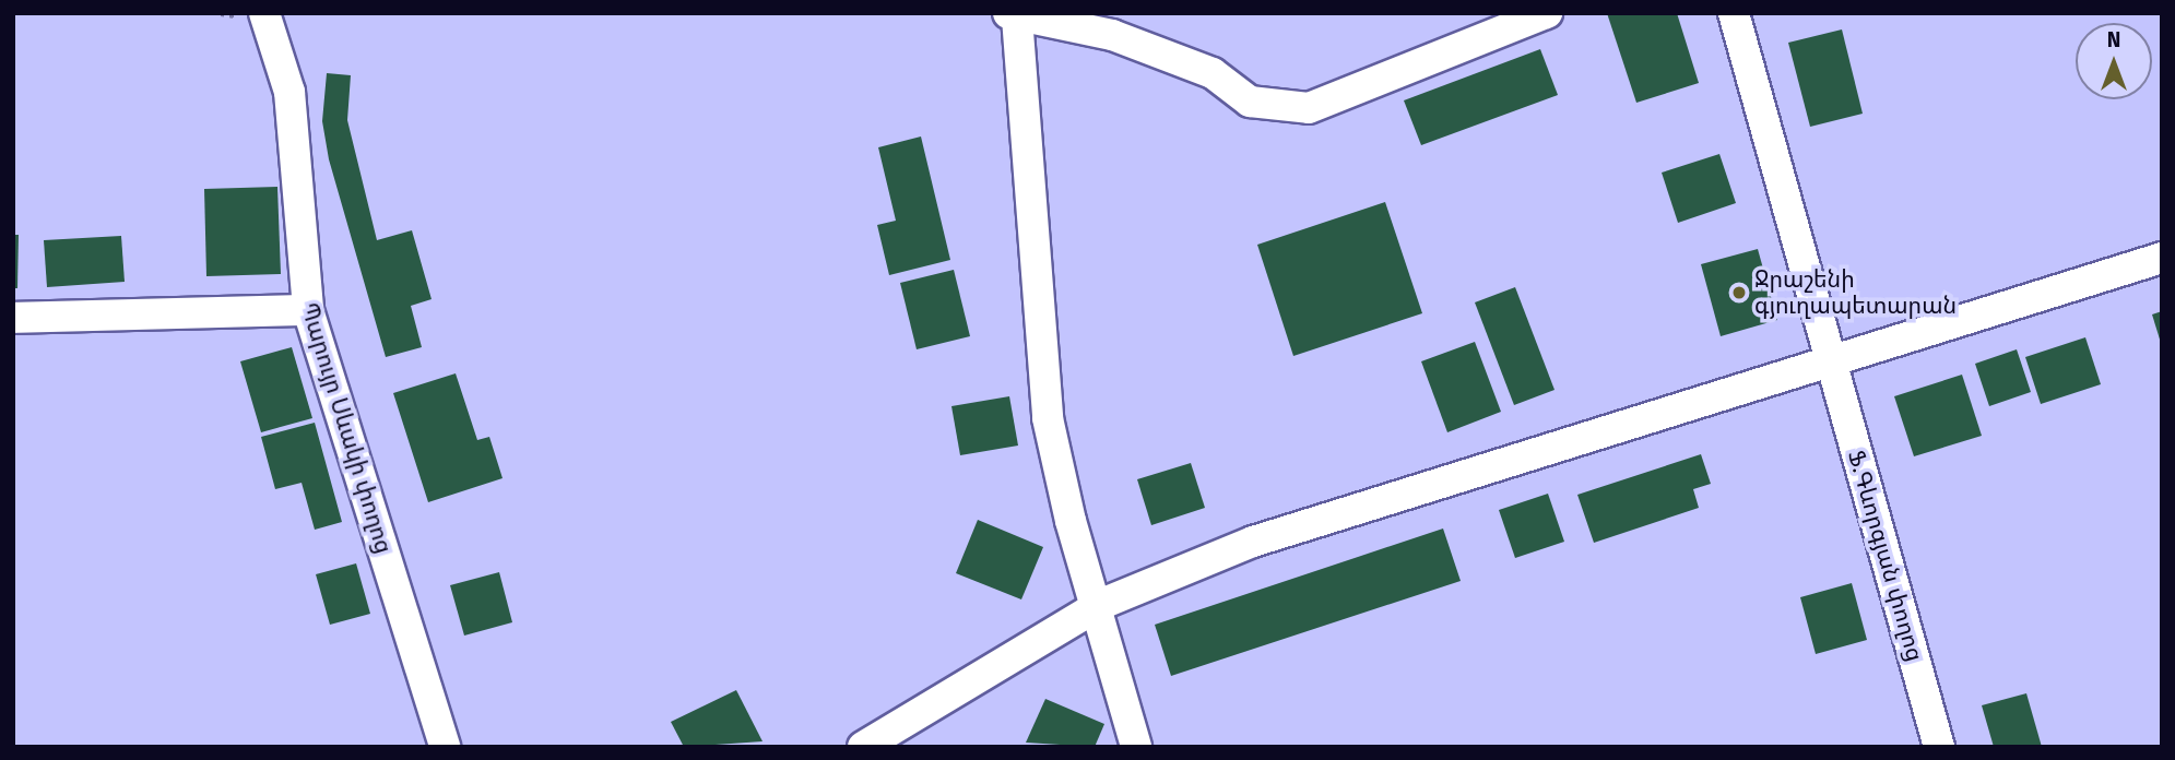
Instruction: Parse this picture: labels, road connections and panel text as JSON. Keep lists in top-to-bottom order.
{
  "streets": {
    "street": ["Պարույր Սևակի փողոց", "Ֆ.Գևորգյան փողոց"]
  },
  "places": ["Ջրաշենի գյուղապետարան"],
  "north": "top"
}
